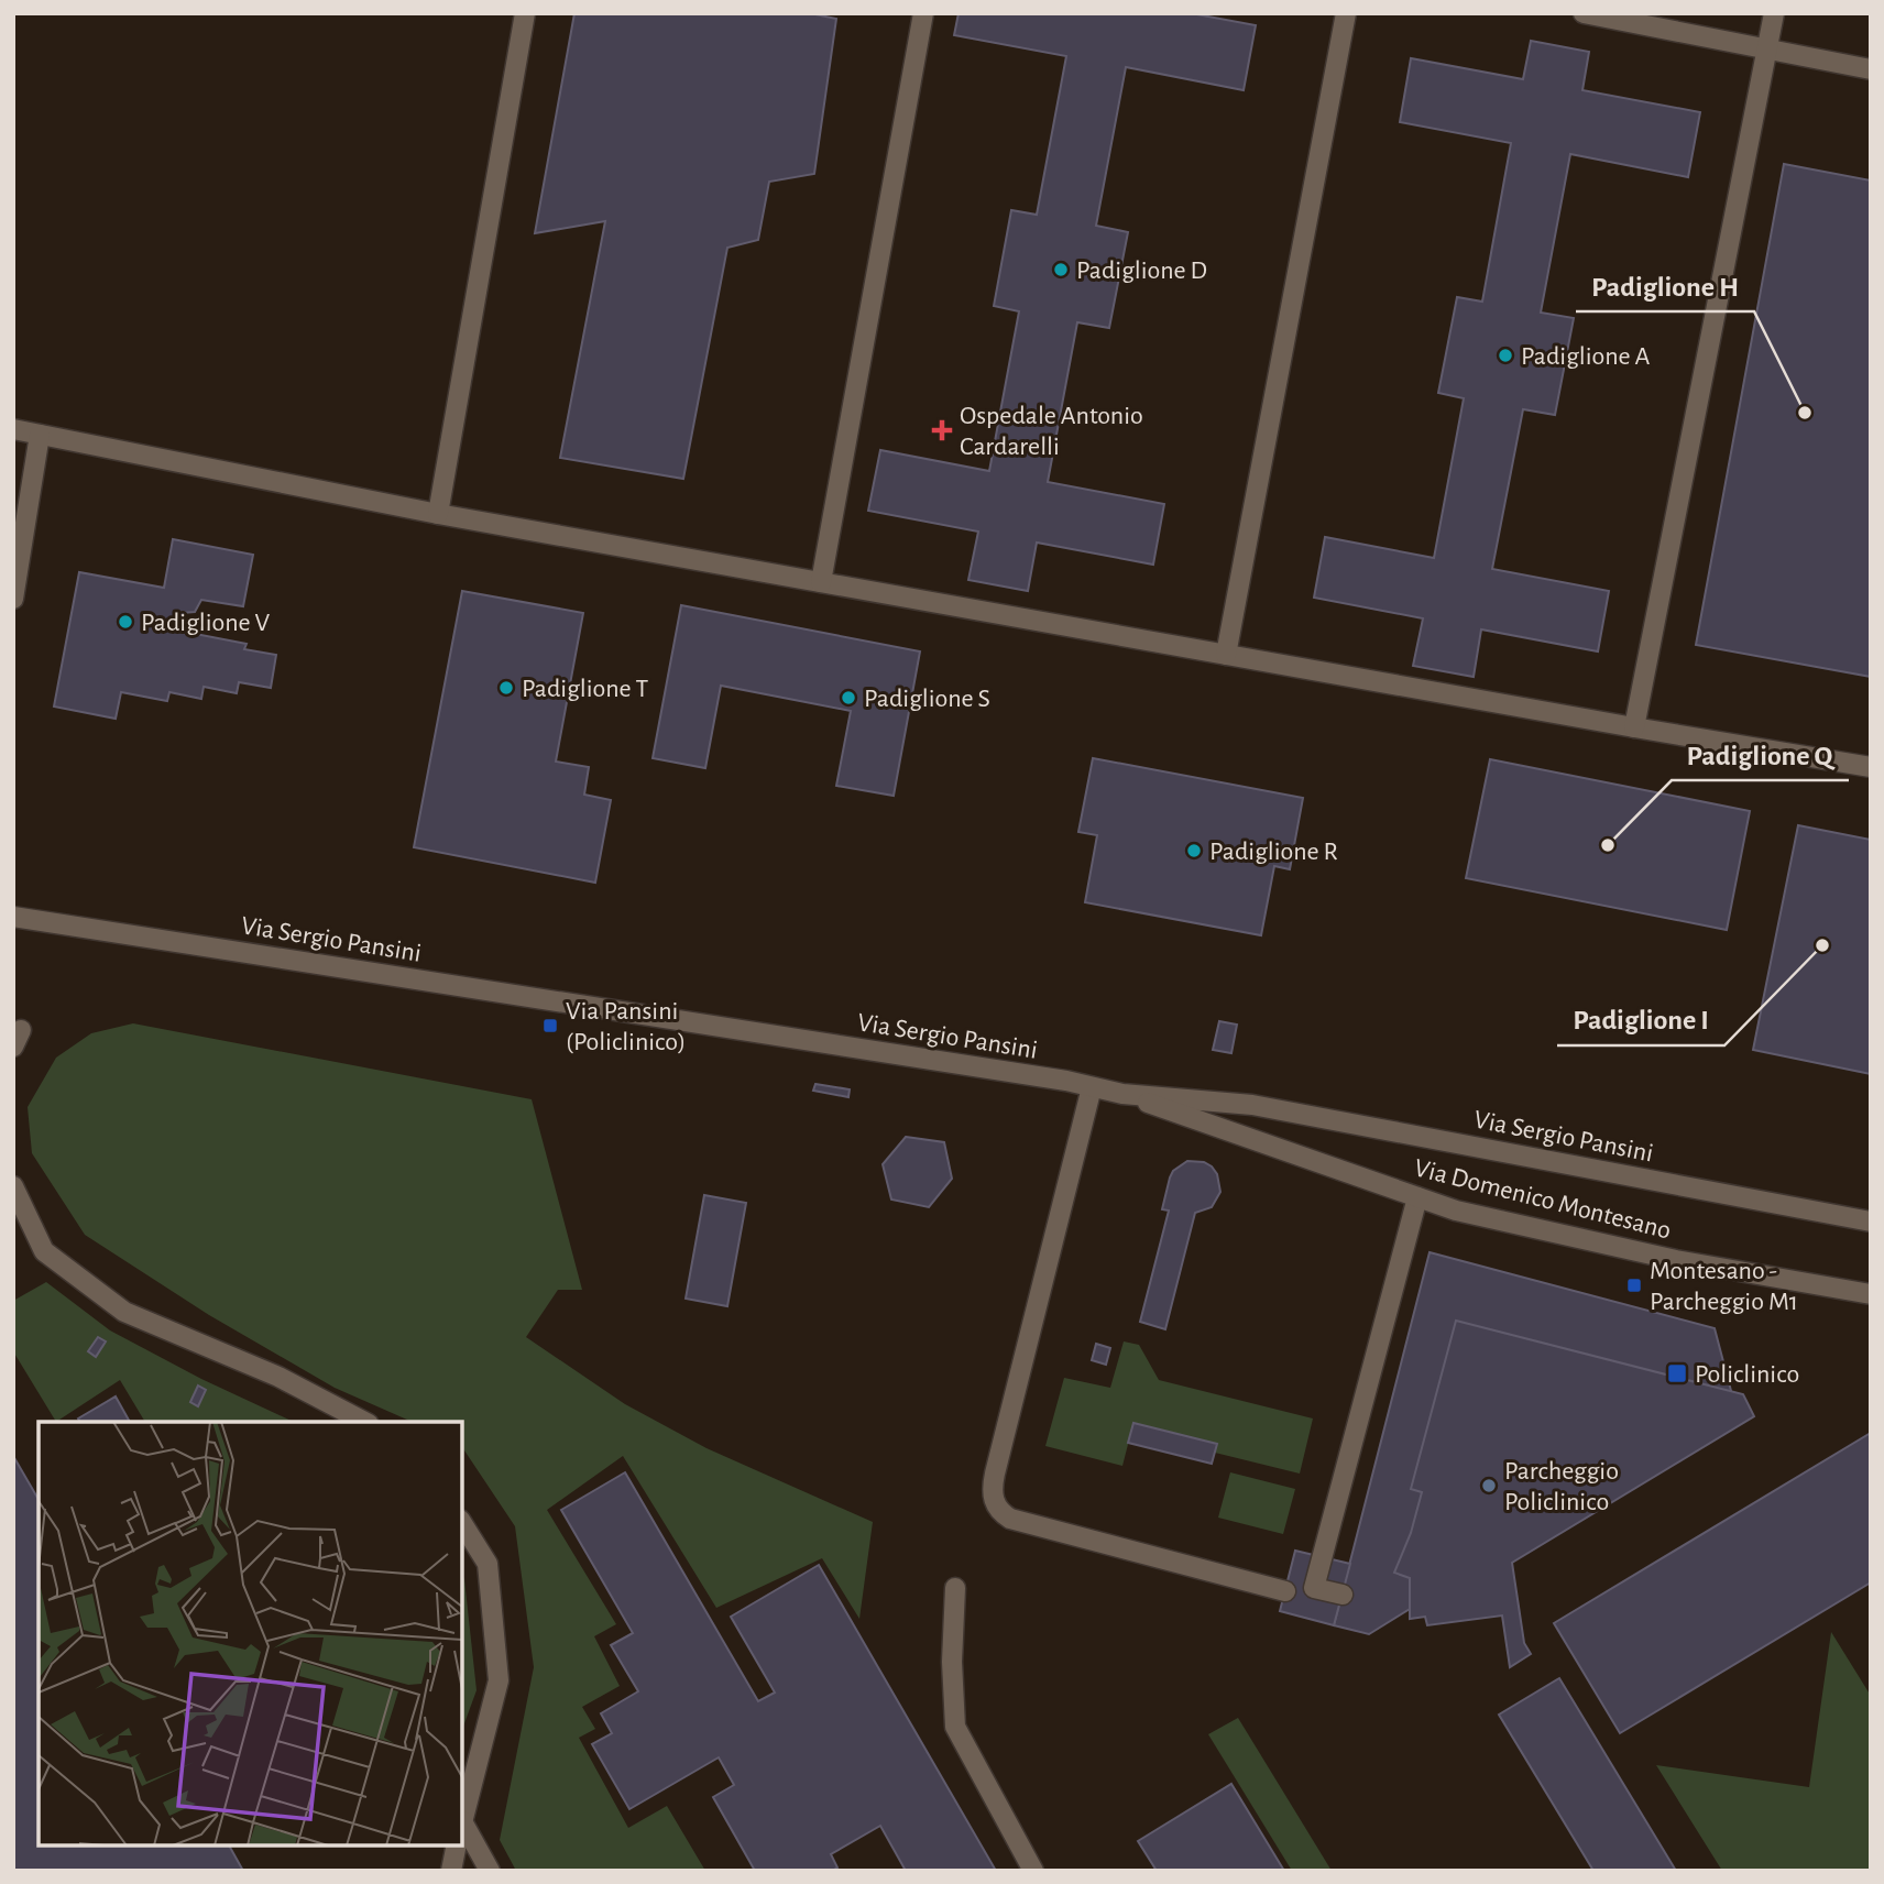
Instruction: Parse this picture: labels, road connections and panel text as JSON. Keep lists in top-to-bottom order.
{
  "streets": {
    "main road": ["Via Sergio Pansini", "Via Domenico Montesano"]
  },
  "crossings": [
    ["Via Sergio Pansini", "Via Domenico Montesano"]
  ],
  "places": {
    "other": [
      "Padiglione D",
      "Padiglione A",
      "Padiglione H",
      "Padiglione V",
      "Padiglione T",
      "Padiglione S",
      "Padiglione Q",
      "Padiglione R",
      "Padiglione I",
      "Parcheggio Policlinico"
    ],
    "health": ["Ospedale Antonio Cardarelli"],
    "transit": ["Via Pansini (Policlinico)", "Montesano - Parcheggio M1", "Policlinico"]
  }
}
